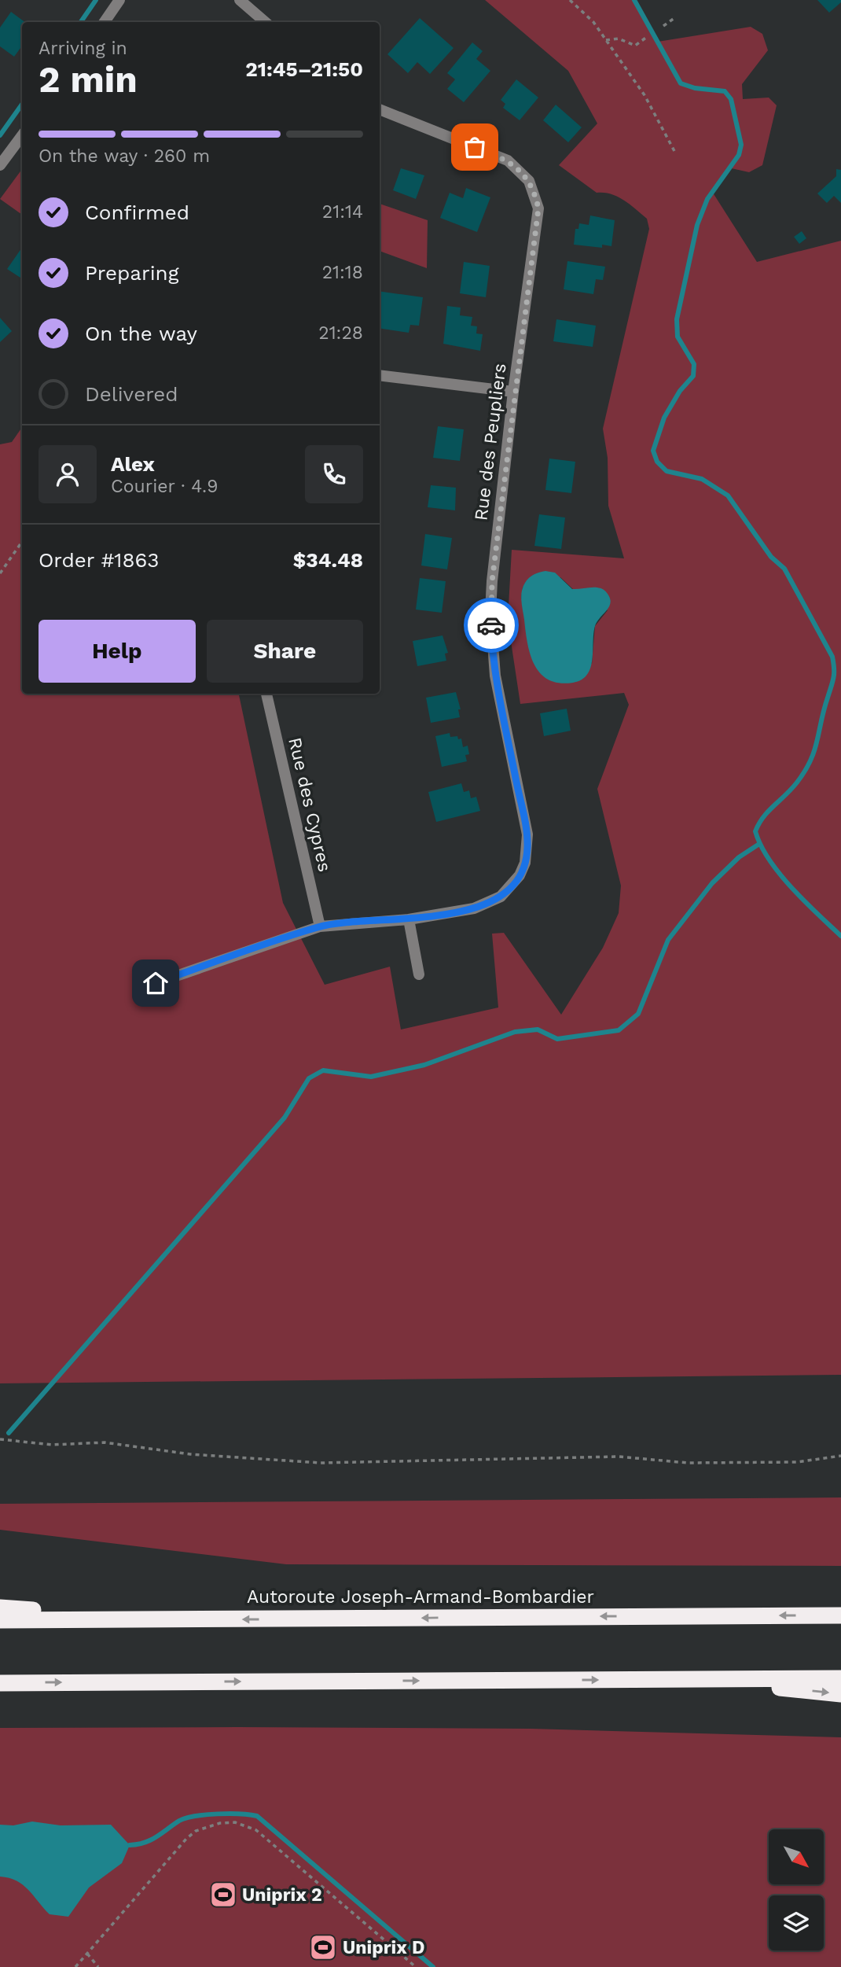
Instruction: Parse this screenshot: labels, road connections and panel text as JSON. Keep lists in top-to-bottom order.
{
  "streets": {
    "highway": ["Autoroute Joseph-Armand-Bombardier"],
    "street": ["Rue des Peupliers", "Rue des Cypres"]
  },
  "places": {
    "sports": ["Uniprix 2", "Uniprix D"]
  },
  "north": "bottom right",
  "page": {
    "heading": ["2 min", "Arriving in", "21:45–21:50"],
    "panel": [
      "Alex",
      "Courier · 4.9",
      "Order #1863",
      "$34.48"
    ],
    "bar": "On the way · 260 m",
    "list": [
      ["Confirmed", "21:14"],
      ["Preparing", "21:18"],
      ["On the way", "21:28"],
      "Delivered"
    ],
    "buttons": ["Help", "Share"]
  }
}
